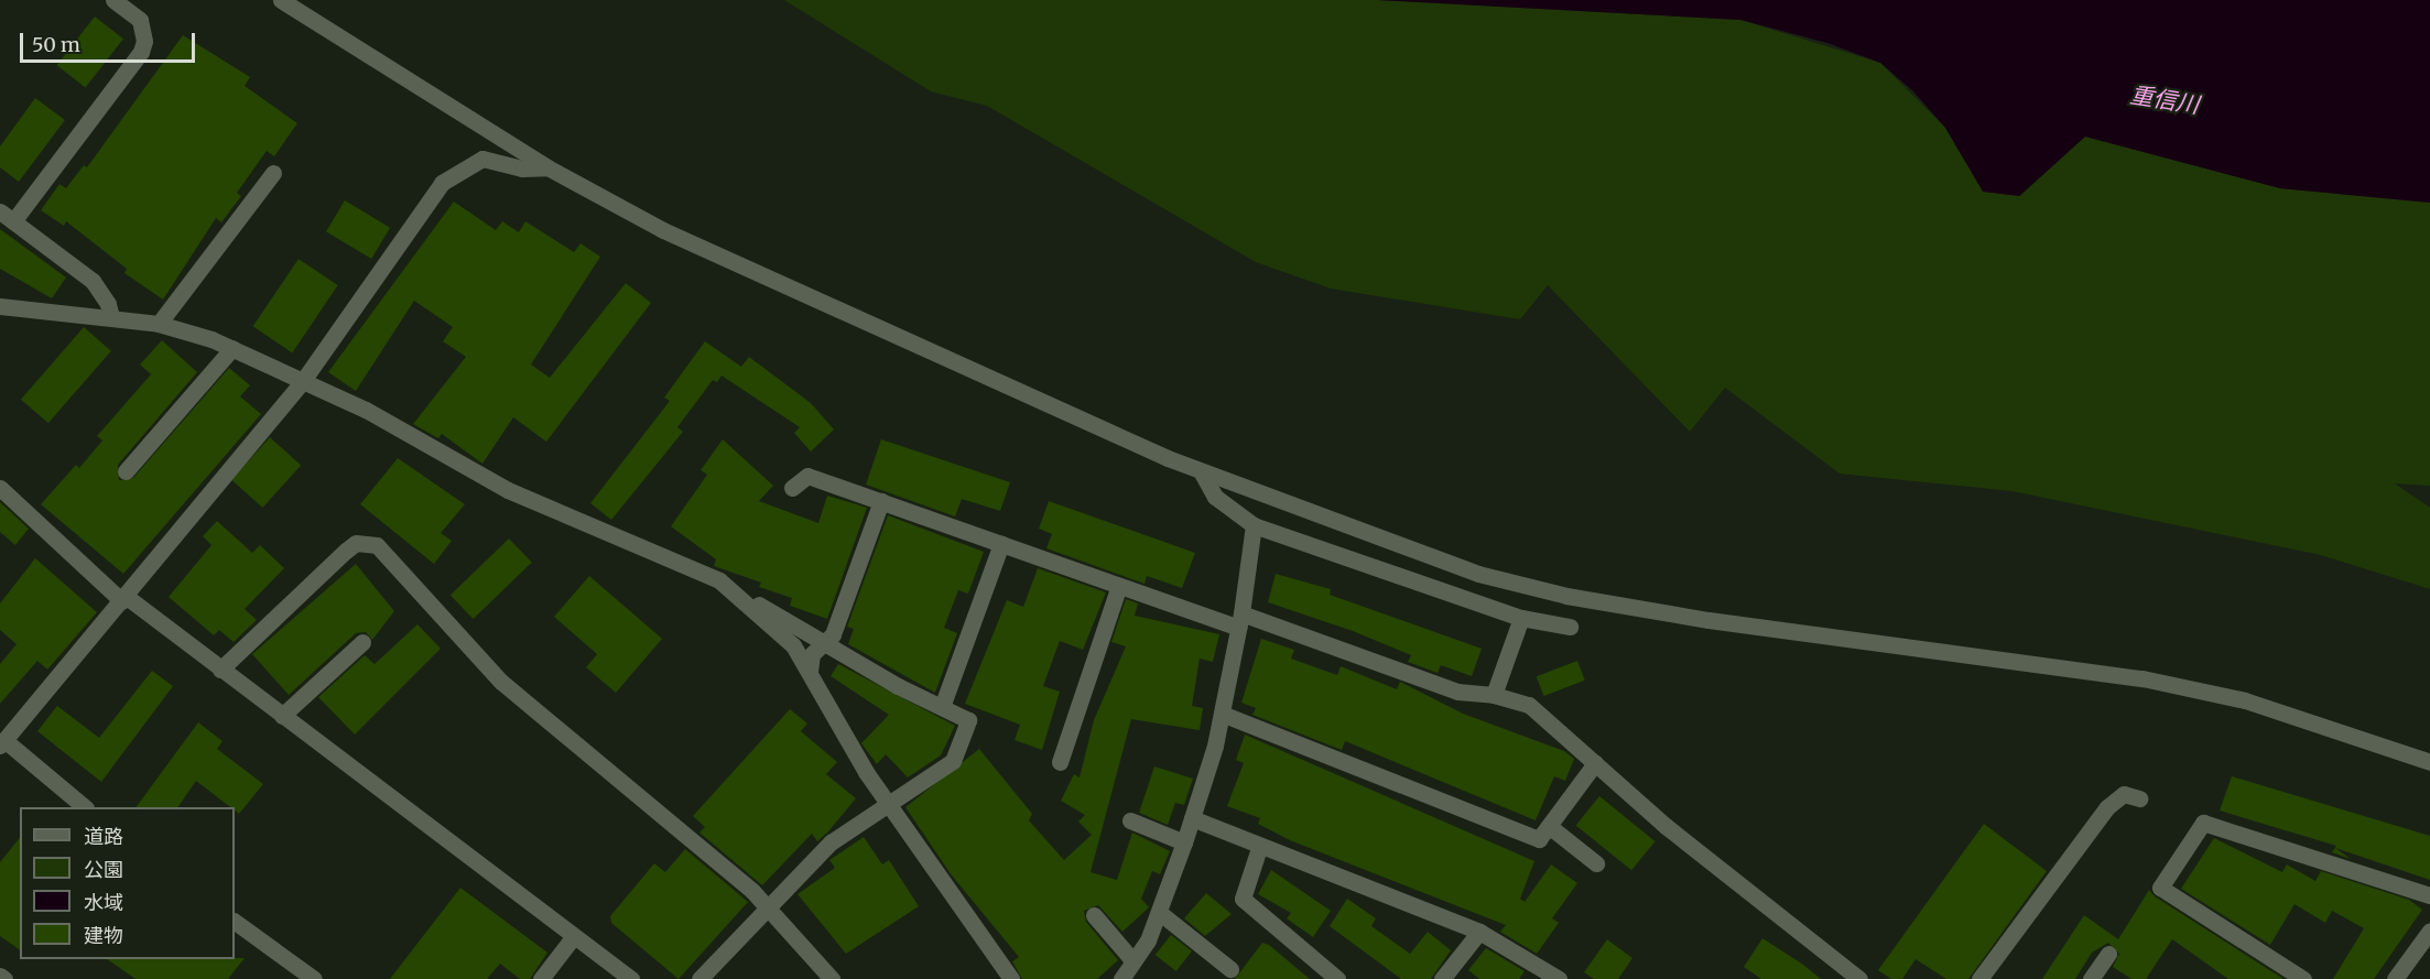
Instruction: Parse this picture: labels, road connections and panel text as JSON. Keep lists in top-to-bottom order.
{
  "water": ["重信川"],
  "legend": [
    "道路",
    "公園",
    "水域",
    "建物"
  ],
  "scale_bar": "50 m"
}
